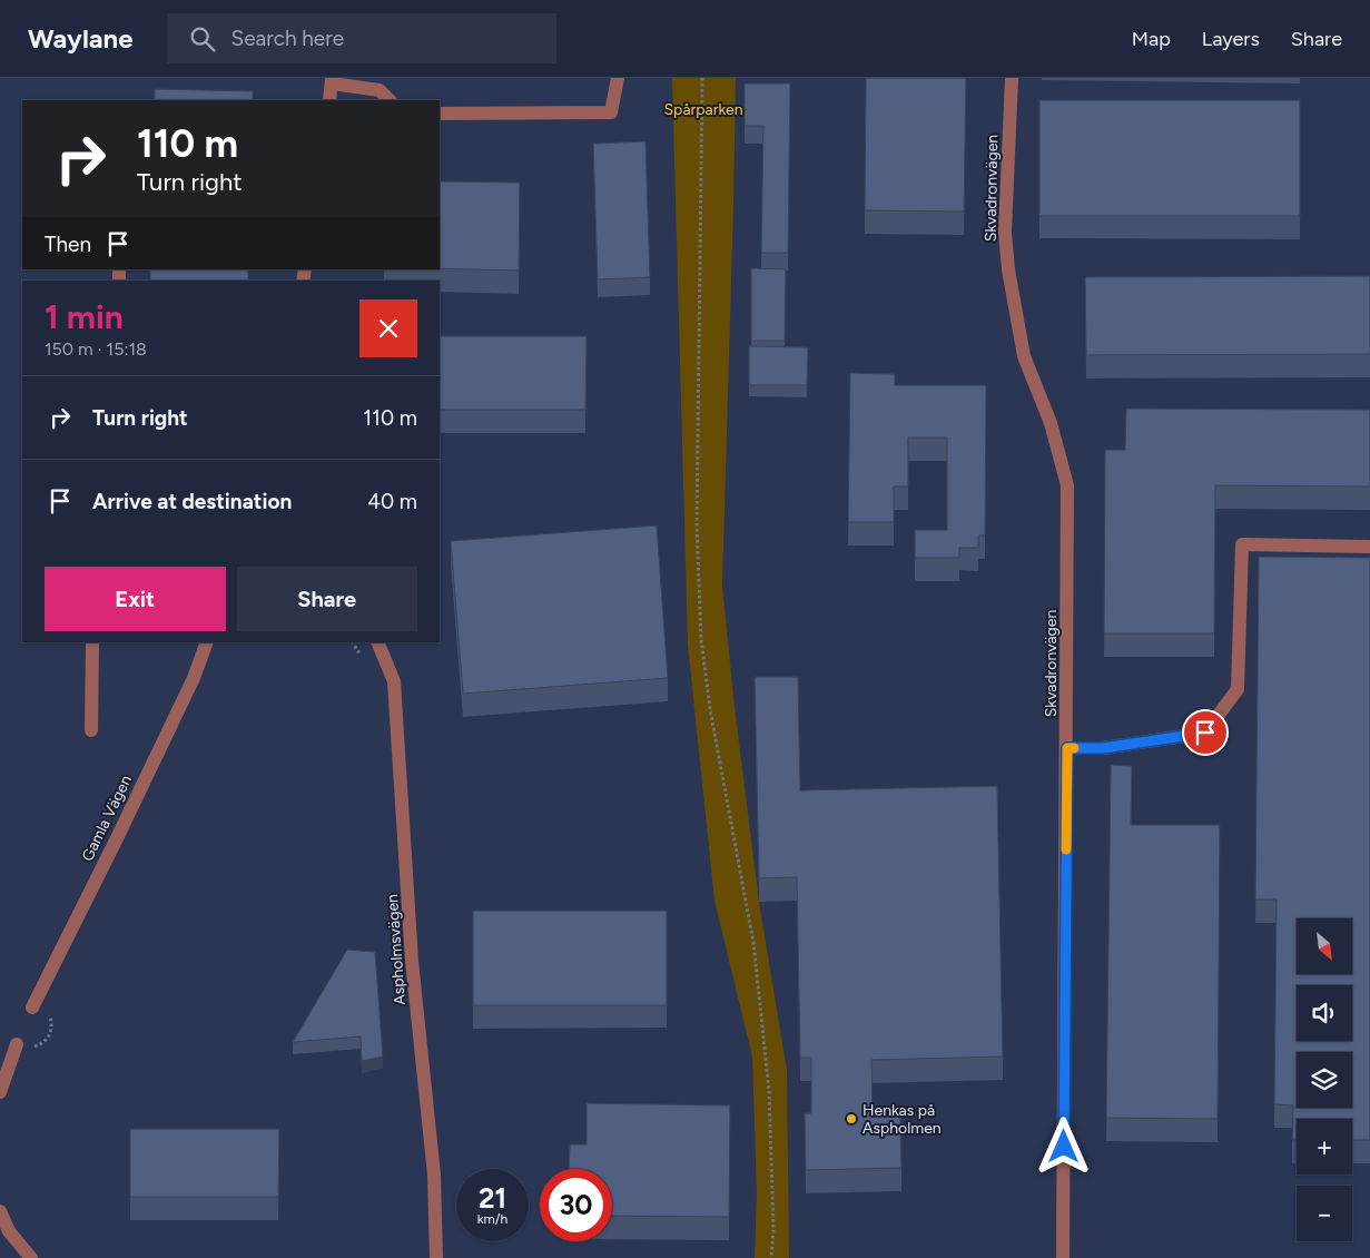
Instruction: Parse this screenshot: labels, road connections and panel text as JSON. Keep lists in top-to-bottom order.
{
  "streets": {
    "street": ["Skvadronvägen", "Gamla Vägen", "Aspholmsvägen"]
  },
  "parks": ["Spårparken"],
  "places": ["Henkas på Aspholmen"],
  "north": "bottom right",
  "page": {
    "header": "Waylane",
    "search": "Search here",
    "nav": ["Map", "Layers", "Share"],
    "turn": ["110 m", "Turn right"],
    "then": "Then",
    "heading": ["1 min", "150 m · 15:18"],
    "list": [
      {
        "name": "Turn right",
        "value": "110 m"
      },
      {
        "name": "Arrive at destination",
        "value": "40 m"
      }
    ],
    "buttons": ["Exit", "Share"],
    "map_buttons": ["+", "−"],
    "speed": "21 km/h",
    "limit": "30"
  }
}
